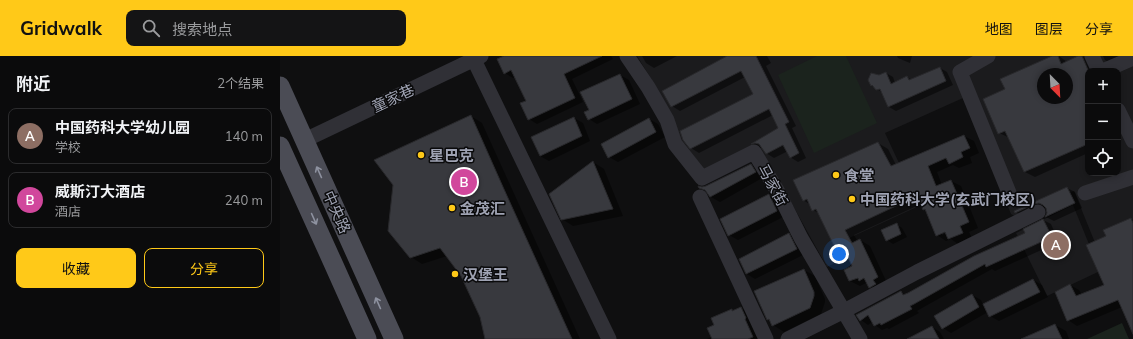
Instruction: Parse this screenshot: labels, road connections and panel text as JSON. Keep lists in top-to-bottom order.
{
  "streets": {
    "main road": ["中央路"],
    "street": ["童家巷", "马家街"]
  },
  "crossings": [
    ["童家巷", "中央路"]
  ],
  "places": [
    "星巴克",
    "食堂",
    "中国药科大学(玄武门校区)",
    "金茂汇",
    "汉堡王"
  ],
  "north": "bottom right",
  "page": {
    "header": "Gridwalk",
    "search": "搜索地点",
    "nav": ["地图", "图层", "分享"],
    "heading": ["附近", "2个结果"],
    "map_buttons": ["+", "−"],
    "list": [
      {
        "mark": "A",
        "name": "中国药科大学幼儿园",
        "note": "学校",
        "value": "140 m"
      },
      {
        "mark": "B",
        "name": "威斯汀大酒店",
        "note": "酒店",
        "value": "240 m"
      }
    ],
    "pins": ["B", "A"],
    "buttons": ["收藏", "分享"]
  }
}
